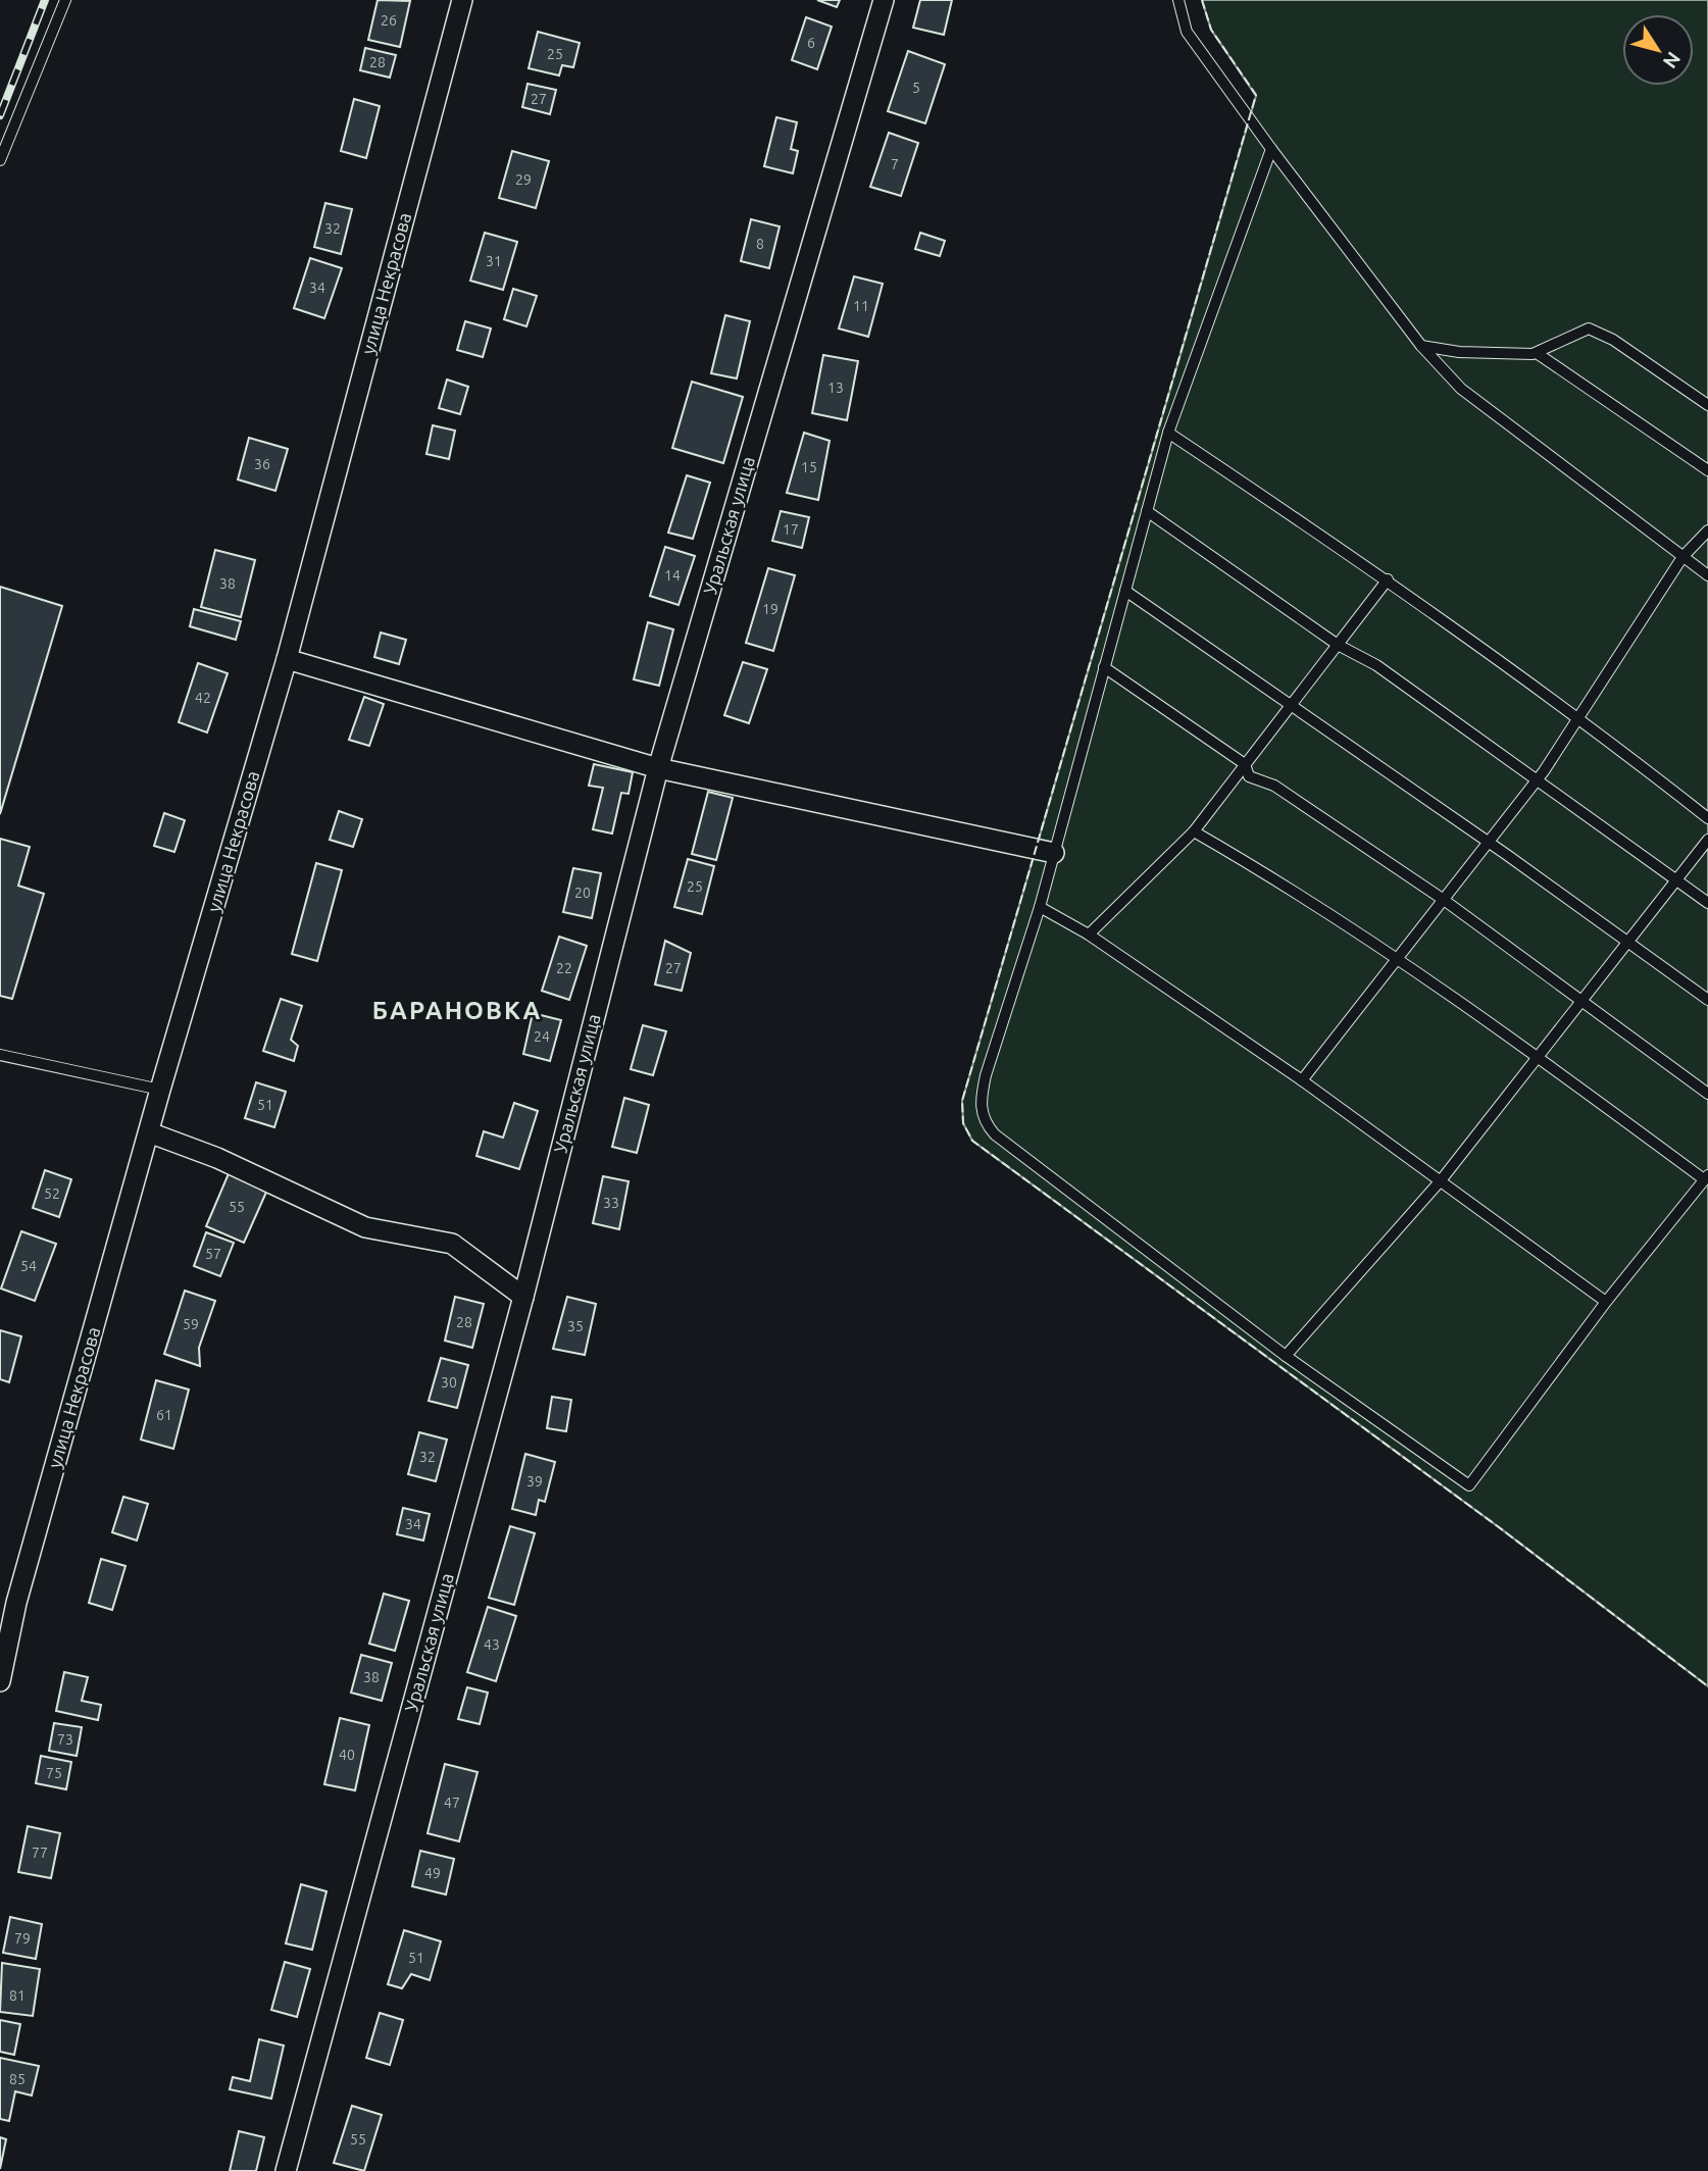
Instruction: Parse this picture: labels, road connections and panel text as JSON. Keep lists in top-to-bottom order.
{
  "streets": {
    "street": ["улица Некрасова", "Уральская улица"]
  },
  "districts": ["БАРАНОВКА"],
  "house_numbers": [
    "26",
    "6",
    "25",
    "28",
    "5",
    "27",
    "7",
    "29",
    "32",
    "8",
    "31",
    "34",
    "11",
    "13",
    "36",
    "15",
    "17",
    "14",
    "38",
    "19",
    "42",
    "25",
    "20",
    "22",
    "27",
    "24",
    "51",
    "52",
    "33",
    "55",
    "57",
    "54",
    "28",
    "59",
    "35",
    "30",
    "61",
    "32",
    "39",
    "34",
    "43",
    "38",
    "73",
    "40",
    "75",
    "47",
    "77",
    "49",
    "79",
    "51",
    "81",
    "85",
    "55"
  ],
  "north": "bottom right"
}
